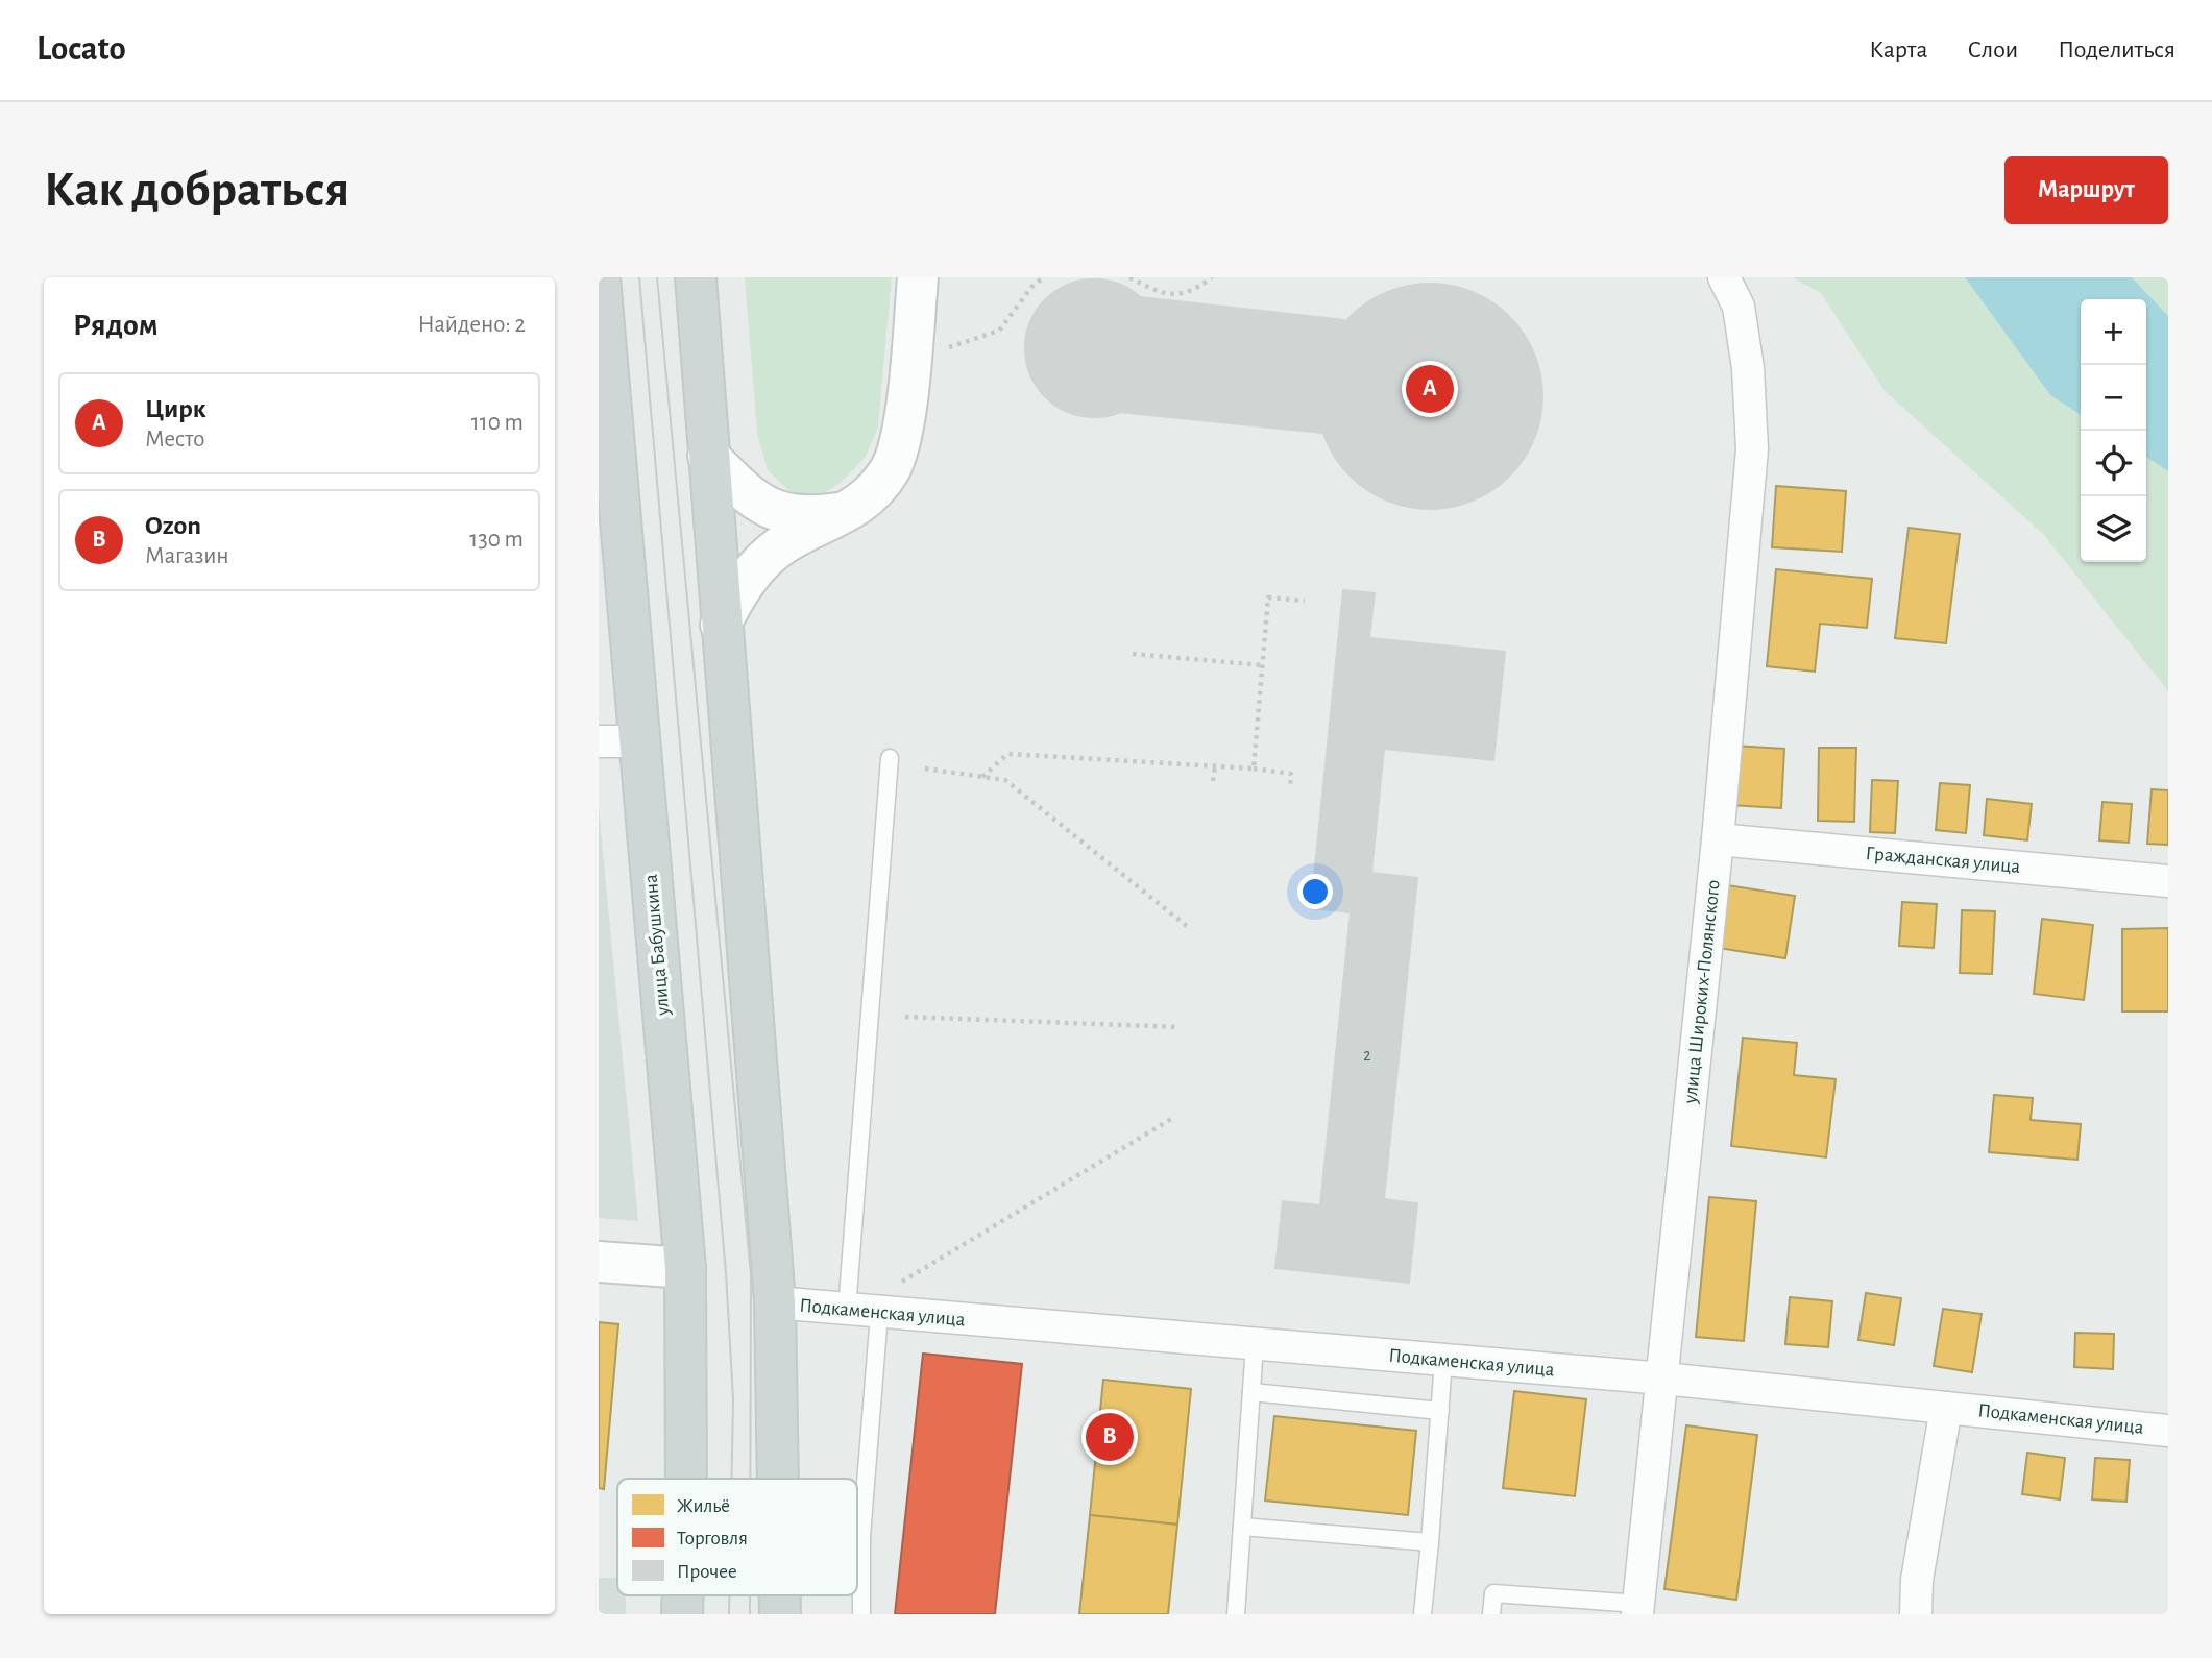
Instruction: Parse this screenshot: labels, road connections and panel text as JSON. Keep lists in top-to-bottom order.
{
  "streets": {
    "main road": ["улица Бабушкина"],
    "street": ["Гражданская улица", "улица Широких-Полянского", "Подкаменская улица"]
  },
  "crossings": [
    ["Гражданская улица", "улица Широких-Полянского"],
    ["улица Широких-Полянского", "Подкаменская улица"]
  ],
  "house_numbers": ["2"],
  "legend": ["Жильё", "Торговля", "Прочее"],
  "page": {
    "header": "Locato",
    "nav": ["Карта", "Слои", "Поделиться"],
    "buttons": "Маршрут",
    "title": "Как добраться",
    "heading": ["Рядом", "Найдено: 2"],
    "map_buttons": ["+", "−"],
    "pins": ["A", "B"],
    "list": [
      {
        "mark": "A",
        "name": "Цирк",
        "note": "Место",
        "value": "110 m"
      },
      {
        "mark": "B",
        "name": "Ozon",
        "note": "Магазин",
        "value": "130 m"
      }
    ]
  }
}
